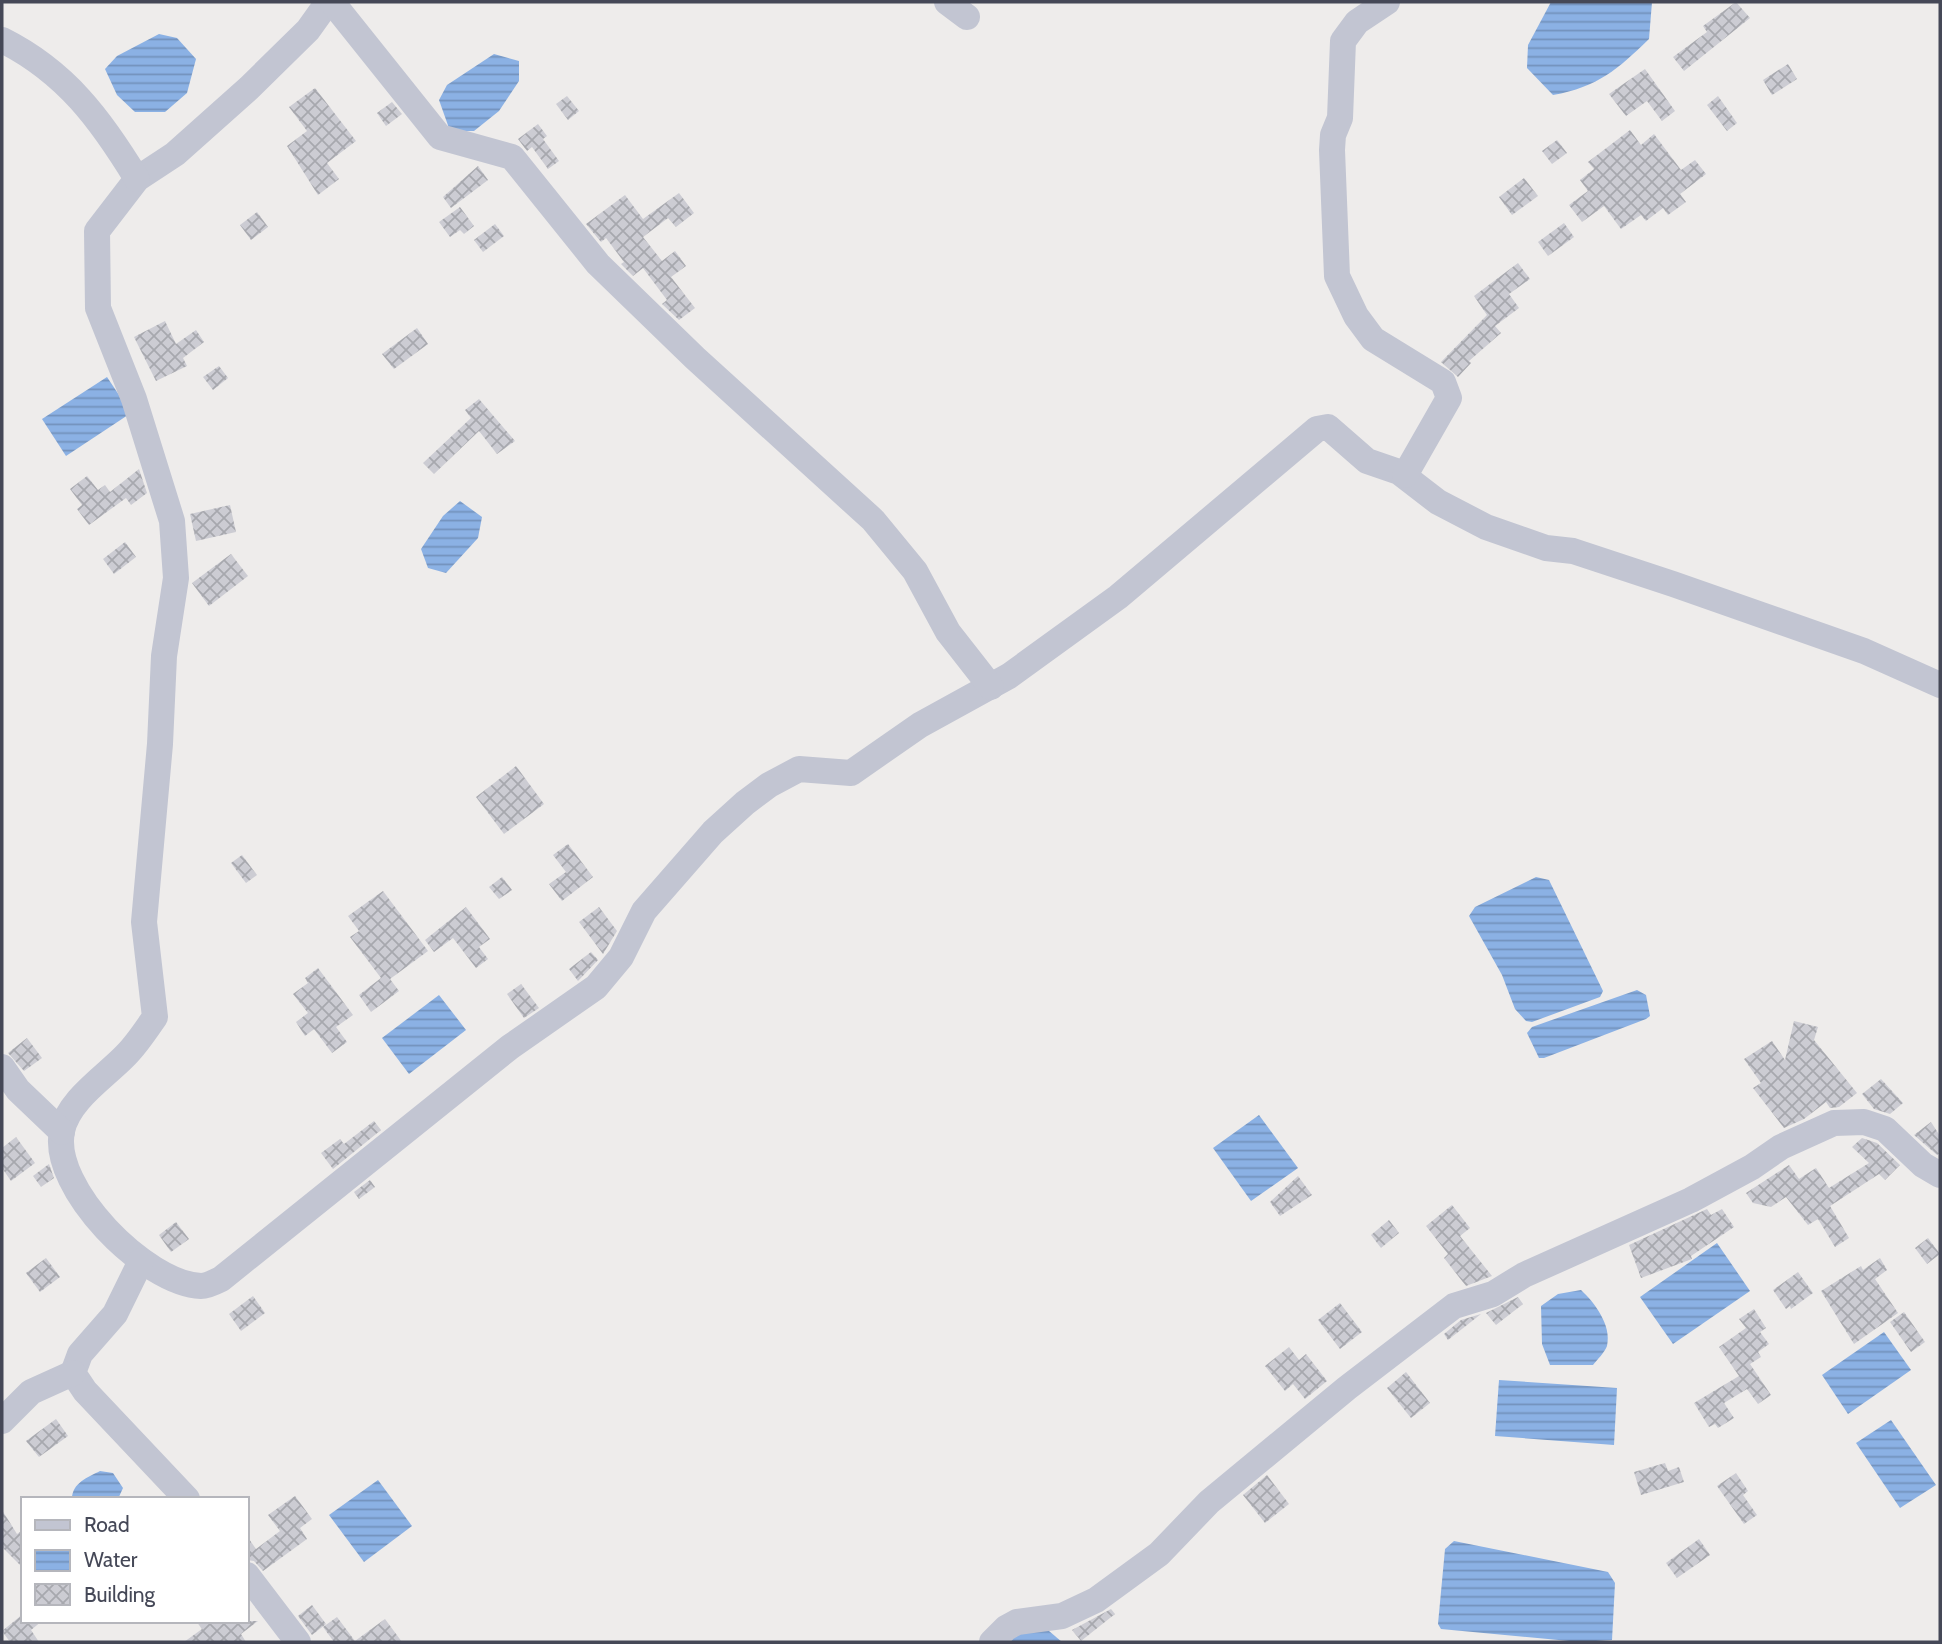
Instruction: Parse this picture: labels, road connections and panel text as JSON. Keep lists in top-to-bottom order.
{
  "legend": ["Road", "Water", "Building"]
}
